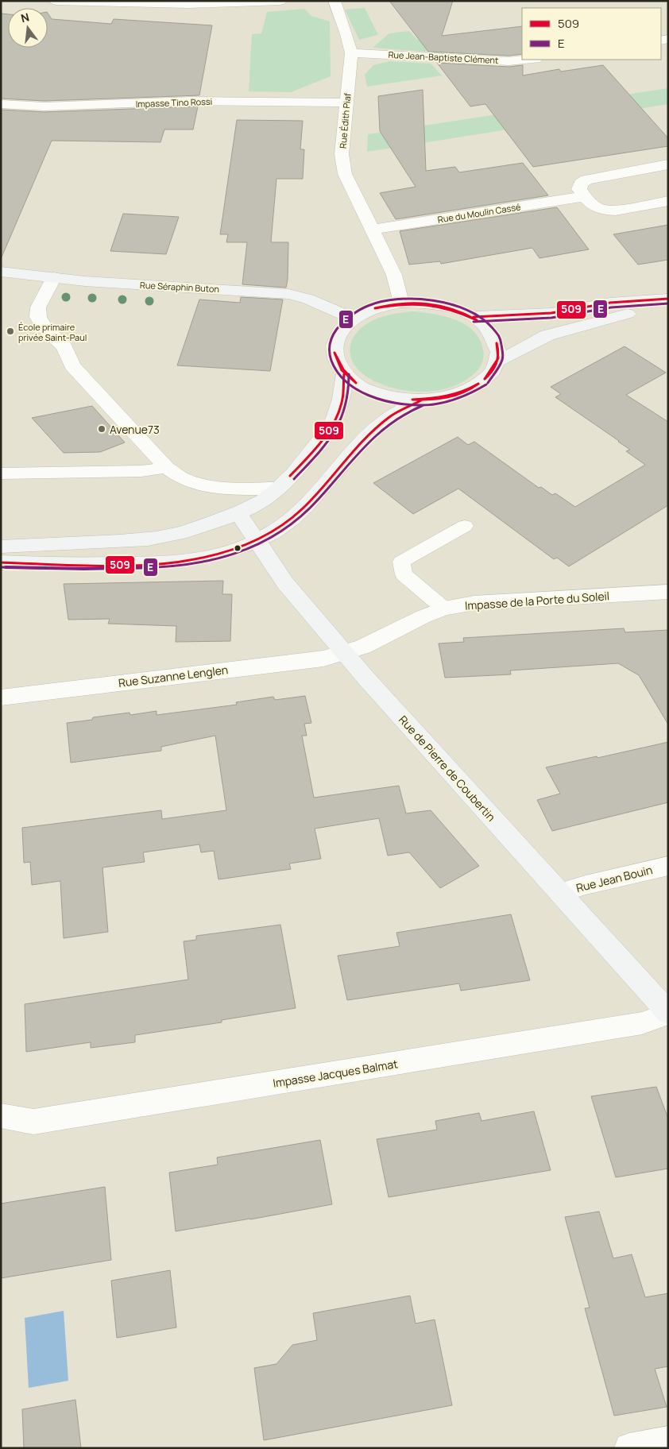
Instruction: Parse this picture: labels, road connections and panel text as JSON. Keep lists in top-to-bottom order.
{
  "streets": {
    "main road": ["Rue Séraphin Buton", "Rue de Pierre de Coubertin"],
    "street": [
      "Rue Jean-Baptiste Clément",
      "Impasse Tino Rossi",
      "Rue Édith Piaf",
      "Rue du Moulin Cassé",
      "Impasse de la Porte du Soleil",
      "Rue Suzanne Lenglen",
      "Rue Jean Bouin",
      "Impasse Jacques Balmat"
    ]
  },
  "crossings": [
    ["Rue Jean-Baptiste Clément", "Rue Édith Piaf"],
    ["Impasse Tino Rossi", "Rue Édith Piaf"],
    ["Rue Édith Piaf", "Rue du Moulin Cassé"],
    ["Rue Édith Piaf", "Rue Séraphin Buton"],
    ["Impasse de la Porte du Soleil", "Rue Suzanne Lenglen"],
    ["Impasse de la Porte du Soleil", "Rue de Pierre de Coubertin"],
    ["Rue Suzanne Lenglen", "Rue de Pierre de Coubertin"],
    ["Rue de Pierre de Coubertin", "Rue Jean Bouin"],
    ["Rue de Pierre de Coubertin", "Impasse Jacques Balmat"]
  ],
  "places": ["École primaire privée Saint-Paul", "Avenue73"],
  "lines": ["transit line 509", "transit line E"],
  "legend": ["509", "E"],
  "north": "top"
}
